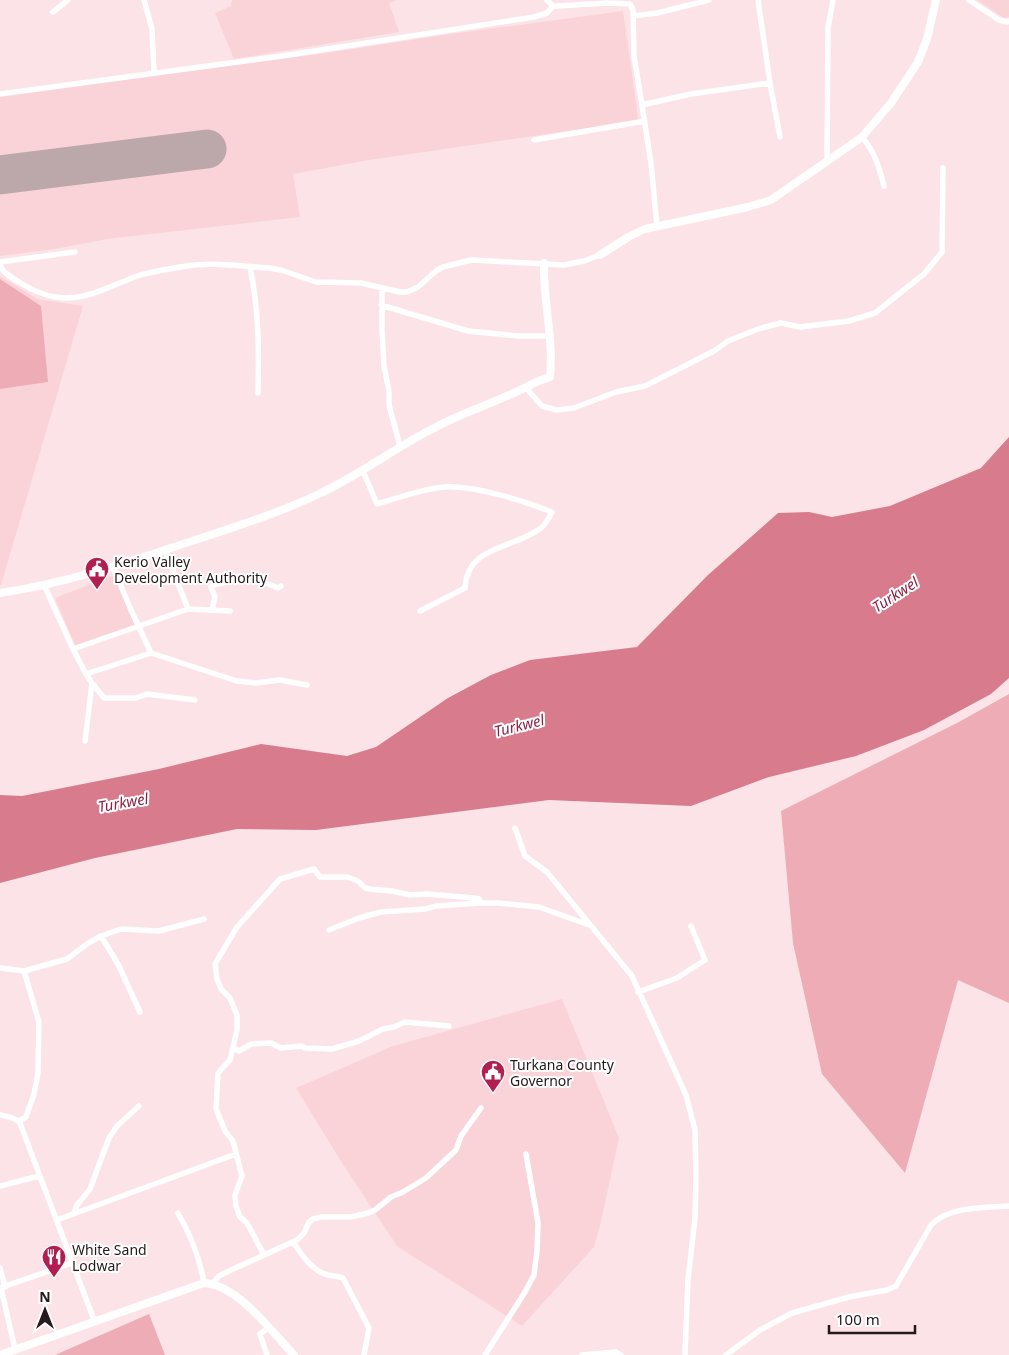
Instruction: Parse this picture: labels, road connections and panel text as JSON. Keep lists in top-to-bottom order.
{
  "water": ["Turkwel"],
  "places": {
    "public building": ["Kerio Valley Development Authority", "Turkana County Governor"],
    "restaurant": ["White Sand Lodwar"]
  },
  "scale_bar": "100 m",
  "north": "top"
}
